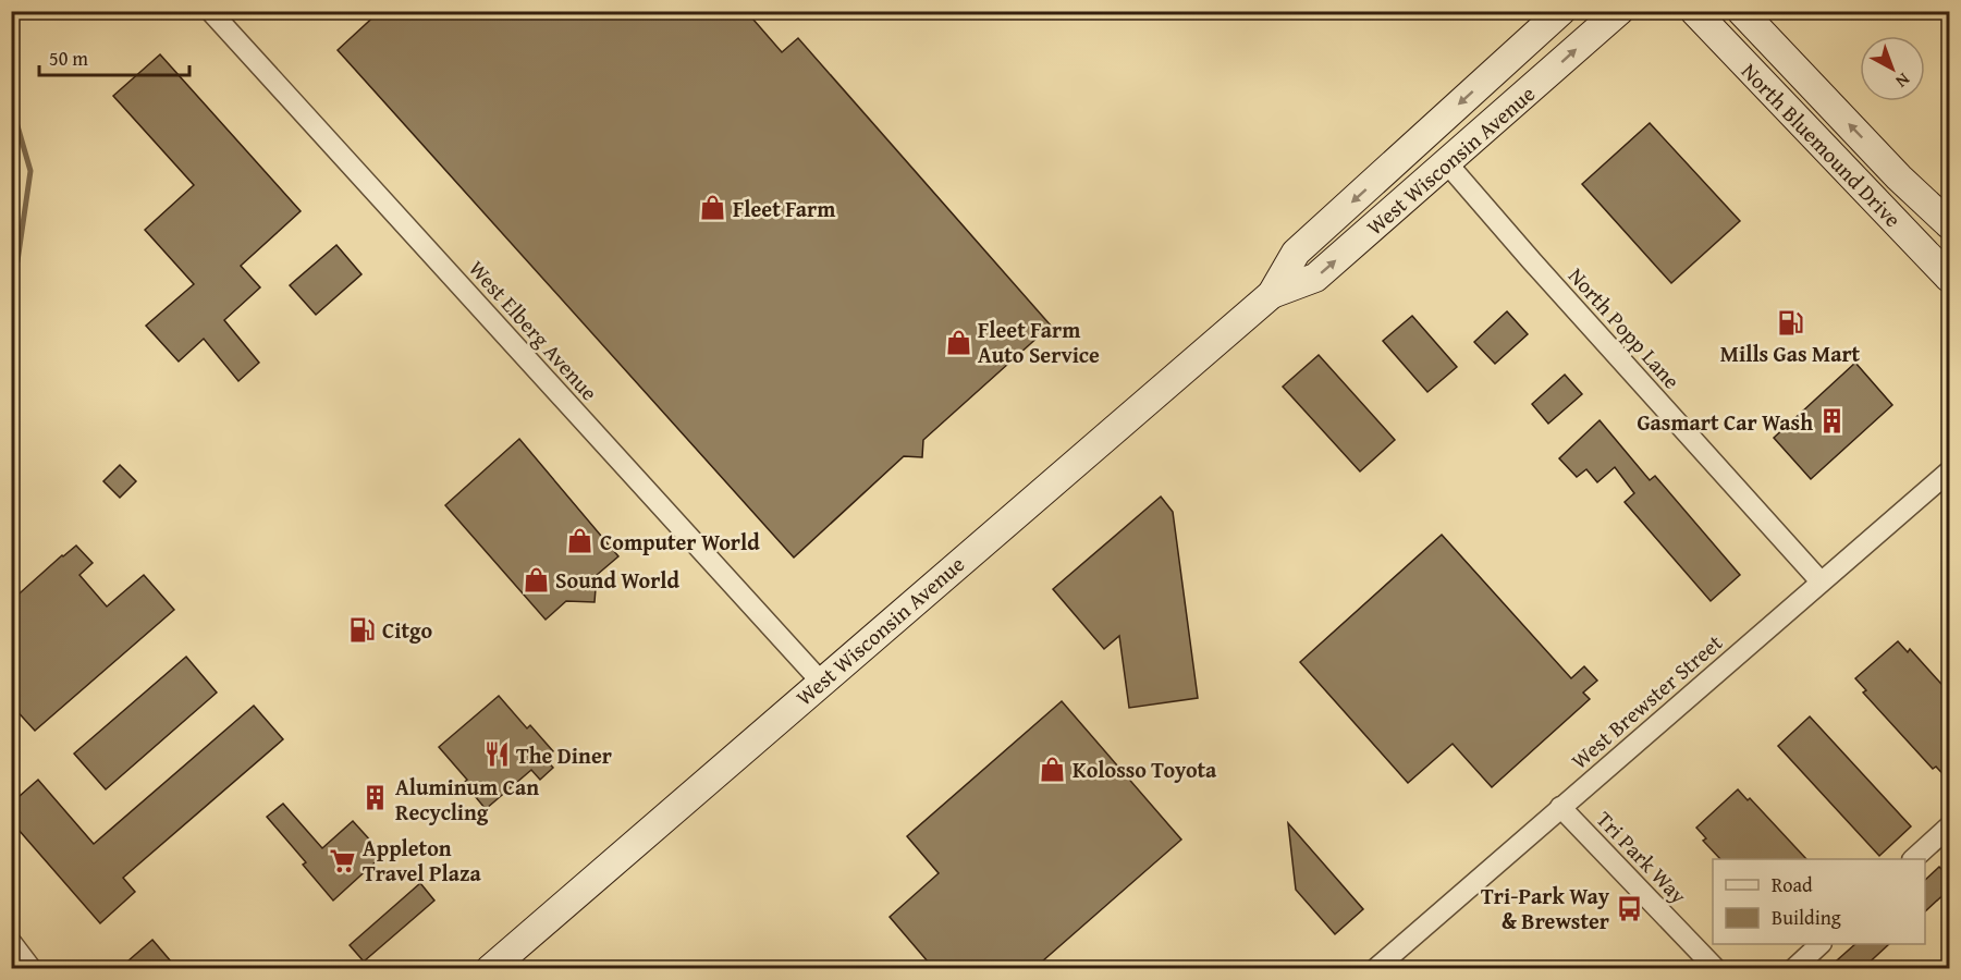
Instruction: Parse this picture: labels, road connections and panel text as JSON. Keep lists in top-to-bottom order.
{
  "streets": {
    "main road": ["North Bluemound Drive", "West Wisconsin Avenue"],
    "street": [
      "North Popp Lane",
      "West Elberg Avenue",
      "West Brewster Street",
      "Tri Park Way"
    ]
  },
  "crossings": [
    ["West Wisconsin Avenue", "North Popp Lane"],
    ["West Wisconsin Avenue", "West Elberg Avenue"],
    ["North Popp Lane", "West Brewster Street"],
    ["West Brewster Street", "Tri Park Way"]
  ],
  "places": {
    "shop": [
      "Fleet Farm",
      "Fleet Farm Auto Service",
      "Computer World",
      "Sound World",
      "Kolosso Toyota"
    ],
    "fuel station": ["Mills Gas Mart", "Citgo"],
    "building": ["Gasmart Car Wash", "Aluminum Can Recycling"],
    "restaurant": ["The Diner"],
    "supermarket": ["Appleton Travel Plaza"],
    "bus stop": ["Tri-Park Way & Brewster"]
  },
  "legend": ["Road", "Building"],
  "scale_bar": "50 m",
  "north": "bottom right"
}
